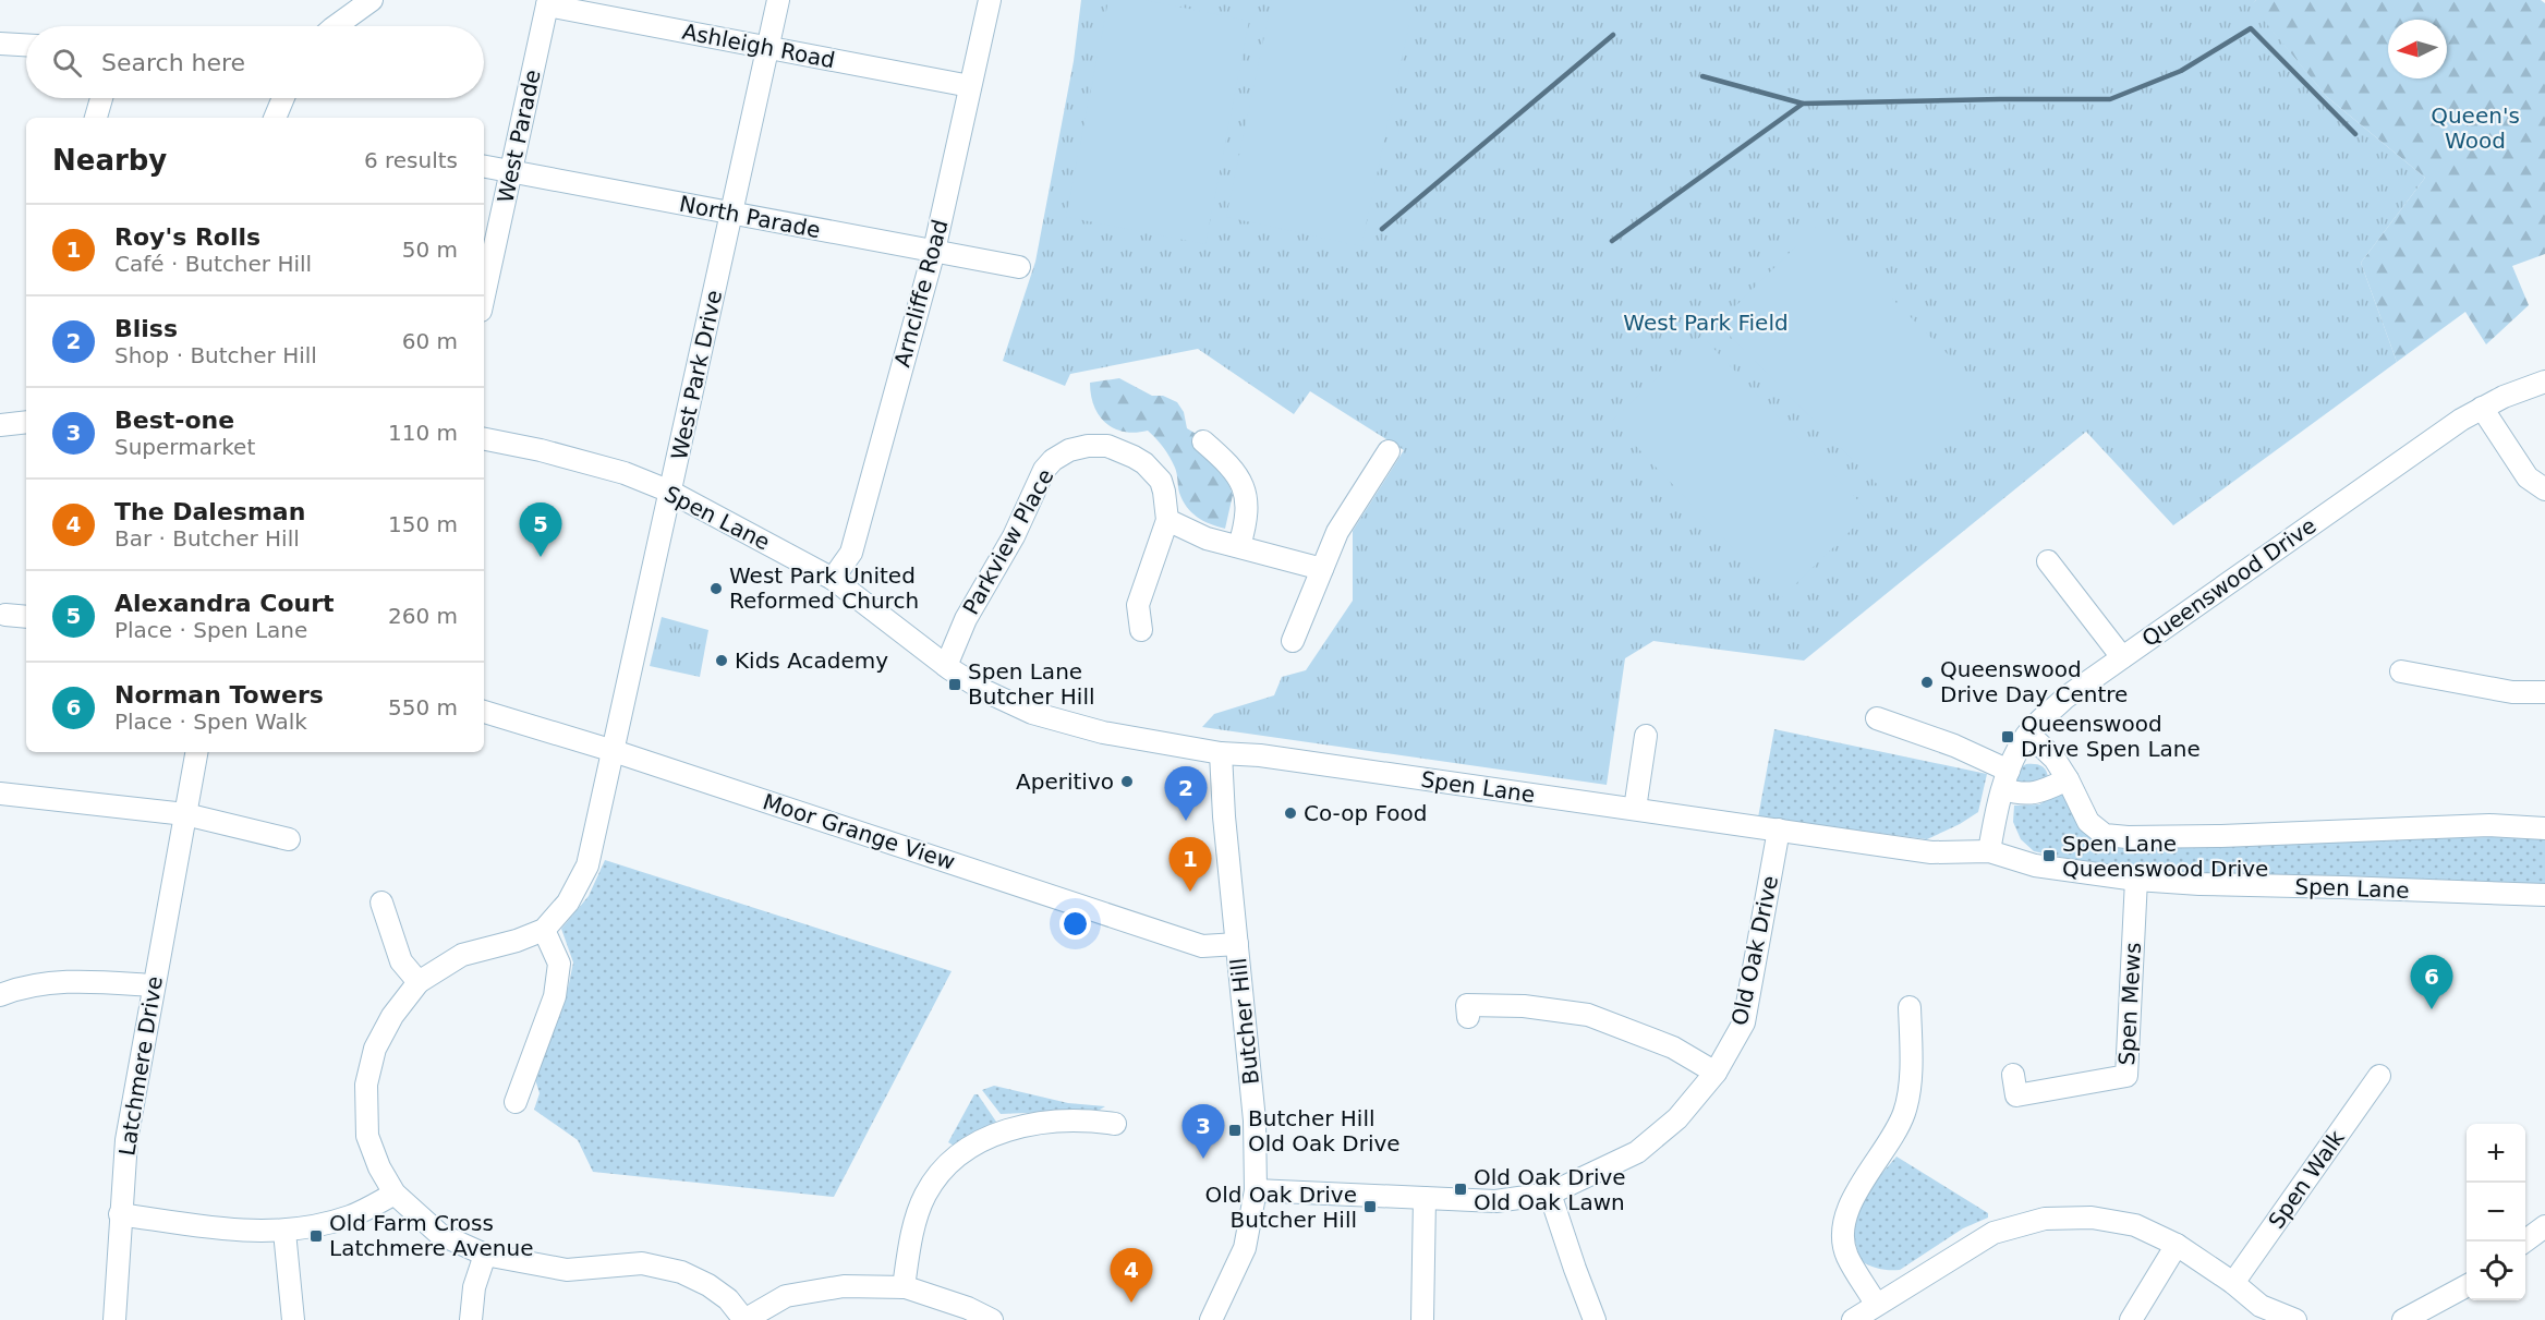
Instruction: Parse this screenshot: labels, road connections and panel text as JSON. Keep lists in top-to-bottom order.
{
  "streets": {
    "street": [
      "Ashleigh Road",
      "West Parade",
      "North Parade",
      "Arncliffe Road",
      "West Park Drive",
      "Spen Lane",
      "Parkview Place",
      "Queenswood Drive",
      "Moor Grange View",
      "Old Oak Drive",
      "Spen Mews",
      "Butcher Hill",
      "Latchmere Drive",
      "Spen Walk"
    ]
  },
  "crossings": [
    ["Ashleigh Road", "West Parade"],
    ["Ashleigh Road", "Arncliffe Road"],
    ["Ashleigh Road", "West Park Drive"],
    ["West Parade", "North Parade"],
    ["North Parade", "Arncliffe Road"],
    ["North Parade", "West Park Drive"],
    ["Arncliffe Road", "Spen Lane"],
    ["West Park Drive", "Spen Lane"],
    ["West Park Drive", "Moor Grange View"],
    ["Spen Lane", "Parkview Place"],
    ["Spen Lane", "Queenswood Drive"],
    ["Spen Lane", "Old Oak Drive"],
    ["Spen Lane", "Spen Mews"],
    ["Spen Lane", "Butcher Hill"],
    ["Moor Grange View", "Butcher Hill"],
    ["Old Oak Drive", "Butcher Hill"]
  ],
  "parks": ["Queen's Wood", "West Park Field"],
  "places": {
    "other": [
      "West Park United Reformed Church",
      "Kids Academy",
      "Queenswood Drive Day Centre",
      "Aperitivo",
      "Co-op Food"
    ],
    "transit": [
      "Spen Lane Butcher Hill",
      "Queenswood Drive Spen Lane",
      "Spen Lane Queenswood Drive",
      "Butcher Hill Old Oak Drive",
      "Old Oak Drive Old Oak Lawn",
      "Old Oak Drive Butcher Hill",
      "Old Farm Cross Latchmere Avenue"
    ]
  },
  "north": "left",
  "page": {
    "search": "Search here",
    "heading": ["Nearby", "6 results"],
    "list": [
      {
        "mark": "1",
        "name": "Roy's Rolls",
        "note": "Café · Butcher Hill",
        "value": "50 m"
      },
      {
        "mark": "2",
        "name": "Bliss",
        "note": "Shop · Butcher Hill",
        "value": "60 m"
      },
      {
        "mark": "3",
        "name": "Best-one",
        "note": "Supermarket",
        "value": "110 m"
      },
      {
        "mark": "4",
        "name": "The Dalesman",
        "note": "Bar · Butcher Hill",
        "value": "150 m"
      },
      {
        "mark": "5",
        "name": "Alexandra Court",
        "note": "Place · Spen Lane",
        "value": "260 m"
      },
      {
        "mark": "6",
        "name": "Norman Towers",
        "note": "Place · Spen Walk",
        "value": "550 m"
      }
    ],
    "pins": [
      "5",
      "2",
      "1",
      "6",
      "3",
      "4"
    ],
    "map_buttons": ["+", "−"]
  }
}
